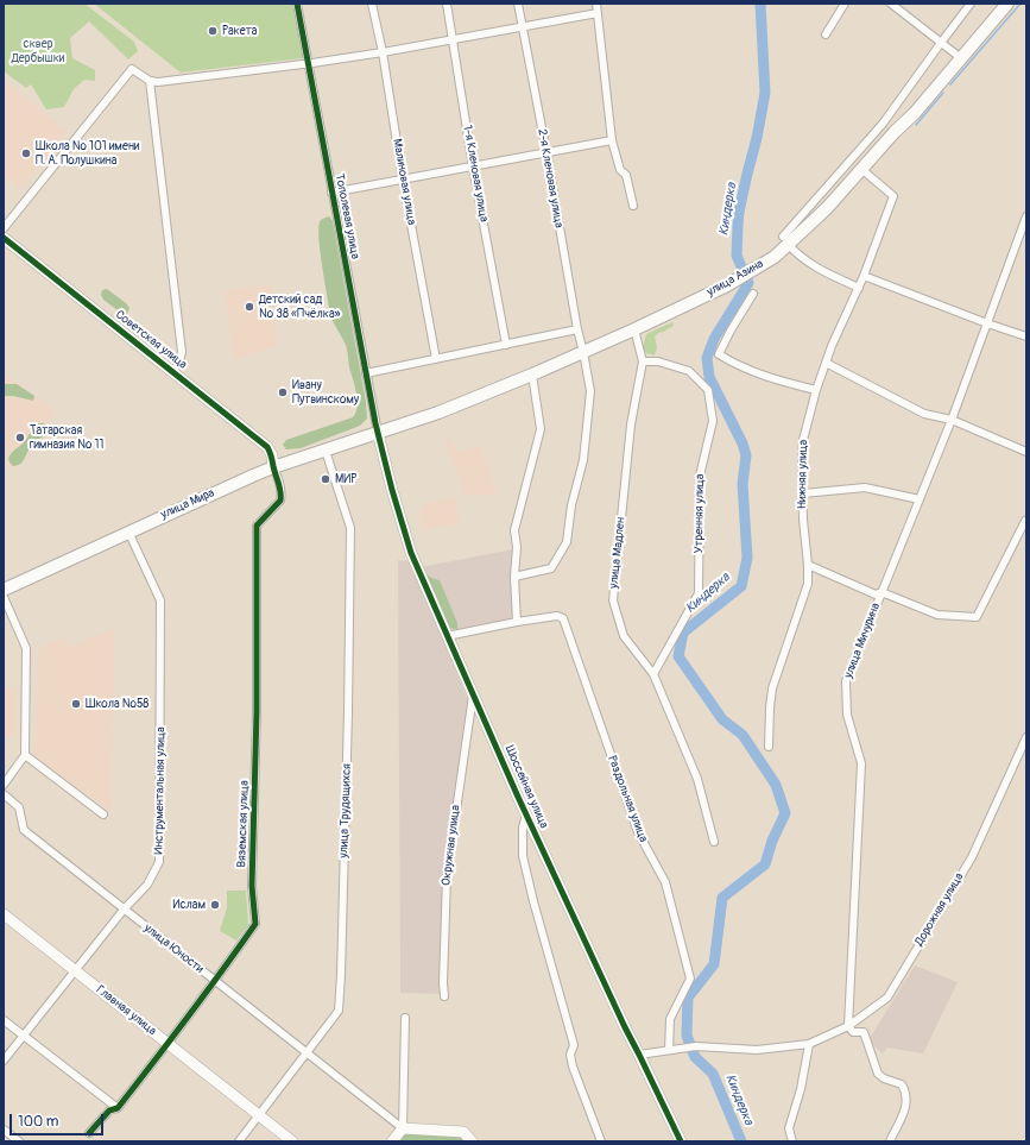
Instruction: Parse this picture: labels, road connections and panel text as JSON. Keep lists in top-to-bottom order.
{
  "streets": {
    "main road": ["улица Азина", "улица Мира"],
    "street": [
      "1-я Кленовая улица",
      "2-я Кленовая улица",
      "Малиновая улица",
      "Тополевая улица",
      "Советская улица",
      "Нижняя улица",
      "Утренняя улица",
      "улица Мадлен",
      "улица Мичурина",
      "Шоссейная улица",
      "Инструментальная улица",
      "Раздольная улица",
      "улица Трудящихся",
      "Вяземская улица",
      "Окружная улица",
      "Дорожная улица",
      "улица Юности",
      "Главная улица"
    ]
  },
  "crossings": [
    ["2-я Кленовая улица", "улица Азина"],
    ["Тополевая улица", "улица Азина"],
    ["Тополевая улица", "улица Мира"],
    ["Тополевая улица", "Шоссейная улица"],
    ["улица Азина", "Нижняя улица"],
    ["улица Азина", "улица Мира"],
    ["улица Азина", "улица Мадлен"],
    ["улица Азина", "Шоссейная улица"],
    ["Советская улица", "улица Мира"],
    ["Советская улица", "Вяземская улица"],
    ["улица Мира", "Шоссейная улица"],
    ["улица Мира", "Инструментальная улица"],
    ["улица Мира", "улица Трудящихся"],
    ["улица Мира", "Вяземская улица"],
    ["Утренняя улица", "улица Мадлен"],
    ["улица Мичурина", "Дорожная улица"],
    ["Шоссейная улица", "Раздольная улица"],
    ["Шоссейная улица", "Окружная улица"],
    ["Шоссейная улица", "Дорожная улица"],
    ["Инструментальная улица", "улица Юности"],
    ["Инструментальная улица", "Главная улица"],
    ["Раздольная улица", "Дорожная улица"],
    ["улица Трудящихся", "улица Юности"],
    ["улица Трудящихся", "Главная улица"],
    ["Вяземская улица", "улица Юности"],
    ["Вяземская улица", "Главная улица"]
  ],
  "water": ["Киндерка"],
  "parks": ["сквер Дербышки"],
  "places": [
    "Ракета",
    "Школа № 101 имени П. А. Полушкина",
    "Детский сад № 38 «Пчёлка»",
    "Ивану Путвинскому",
    "Татарская гимназия № 11",
    "МИР",
    "Школа №58",
    "Ислам"
  ],
  "scale_bar": "100 m"
}
